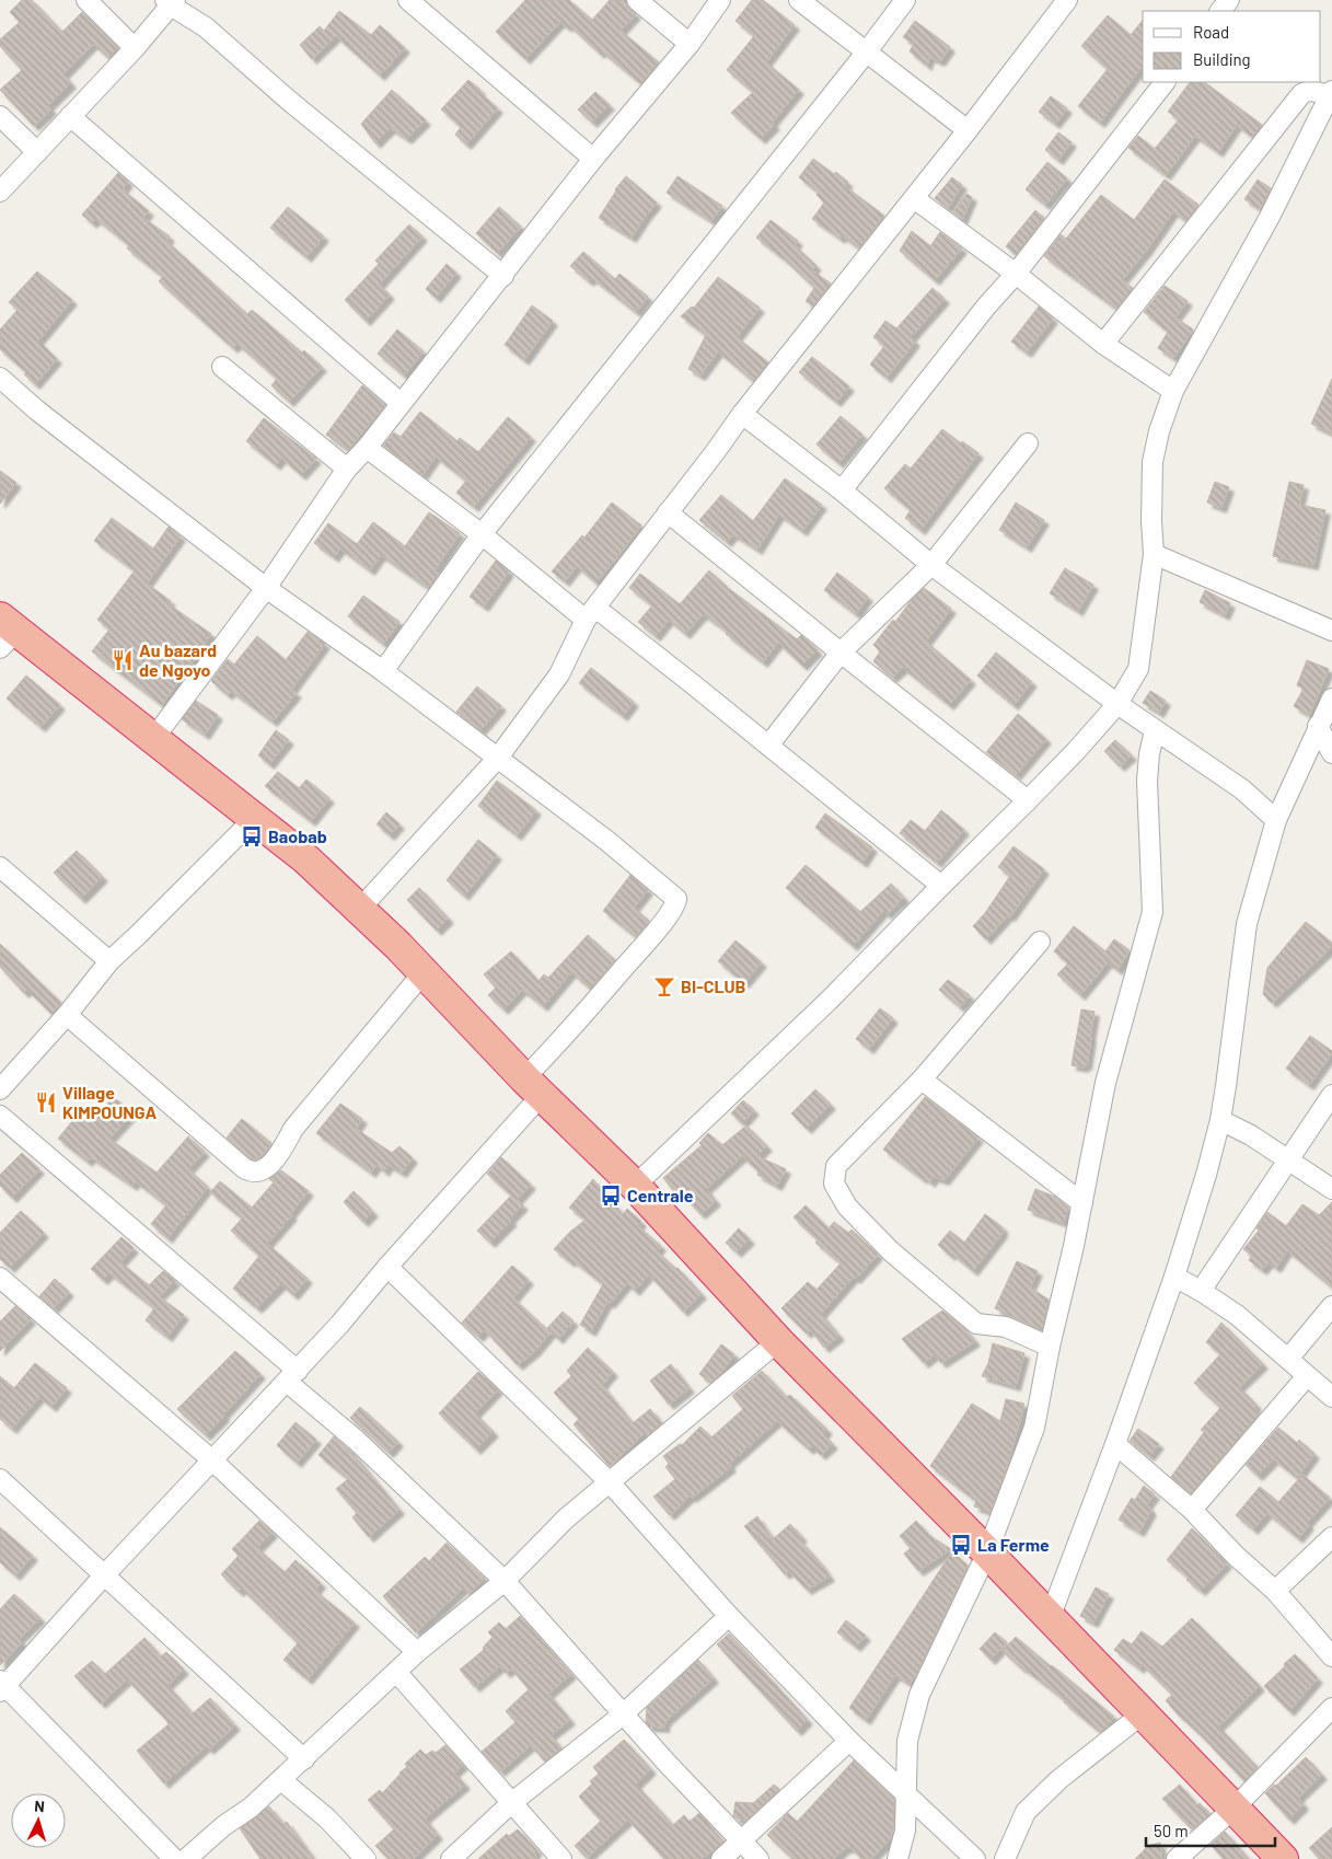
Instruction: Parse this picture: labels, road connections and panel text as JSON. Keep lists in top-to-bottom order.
{
  "places": {
    "restaurant": ["Au bazard de Ngoyo", "Village KIMPOUNGA"],
    "bus stop": ["Baobab", "Centrale", "La Ferme"],
    "bar": ["BI-CLUB"]
  },
  "legend": ["Road", "Building"],
  "scale_bar": "50 m",
  "north": "top"
}
